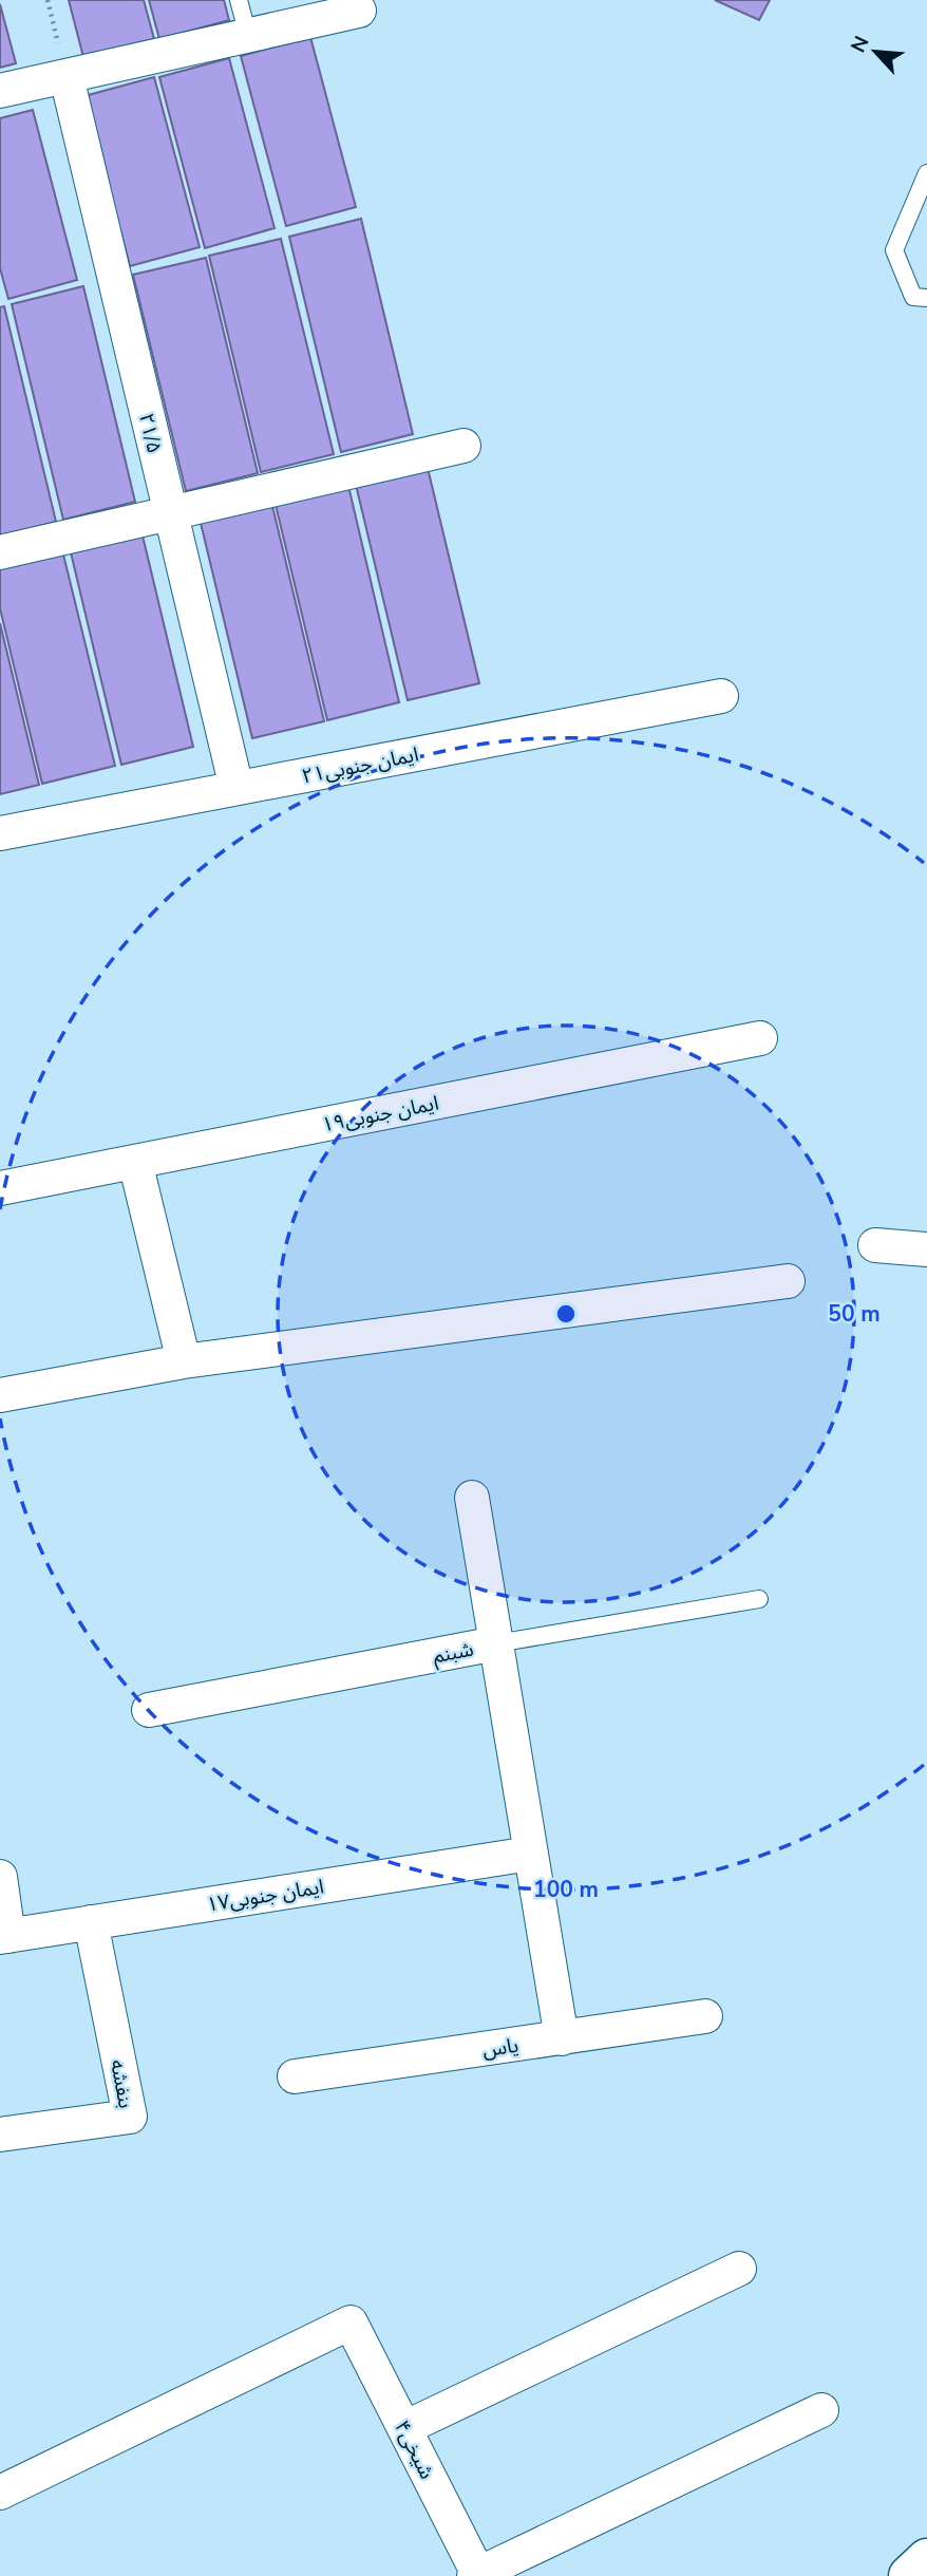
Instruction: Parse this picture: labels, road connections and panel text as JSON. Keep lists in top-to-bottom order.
{
  "streets": {
    "street": [
      "۲۱/۵",
      "ایمان جنوبی۲۱",
      "ایمان جنوبی۱۹",
      "شبنم",
      "ایمان جنوبی۱۷",
      "یاس",
      "بنفشه",
      "شیخی۴"
    ]
  },
  "crossings": [
    ["۲۱/۵", "ایمان جنوبی۲۱"],
    ["ایمان جنوبی۱۷", "بنفشه"]
  ],
  "north": "top left",
  "rings": ["50 m", "100 m"]
}
